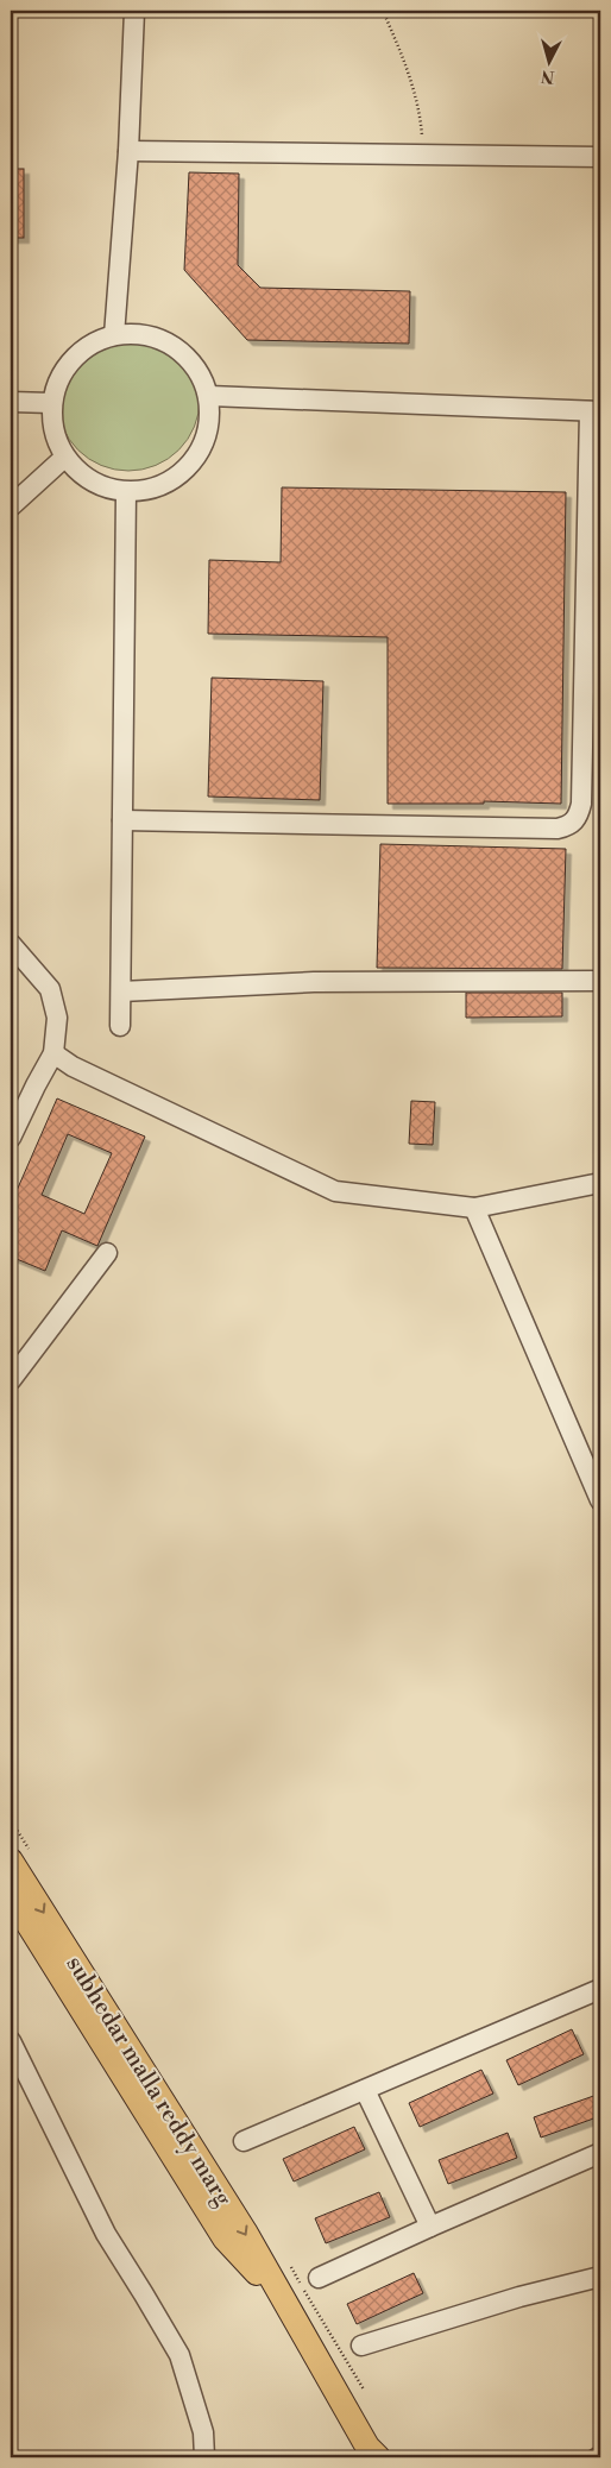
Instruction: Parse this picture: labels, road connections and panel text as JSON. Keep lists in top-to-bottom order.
{
  "streets": {
    "main road": ["subhedar malla reddy marg"]
  },
  "north": "bottom"
}
